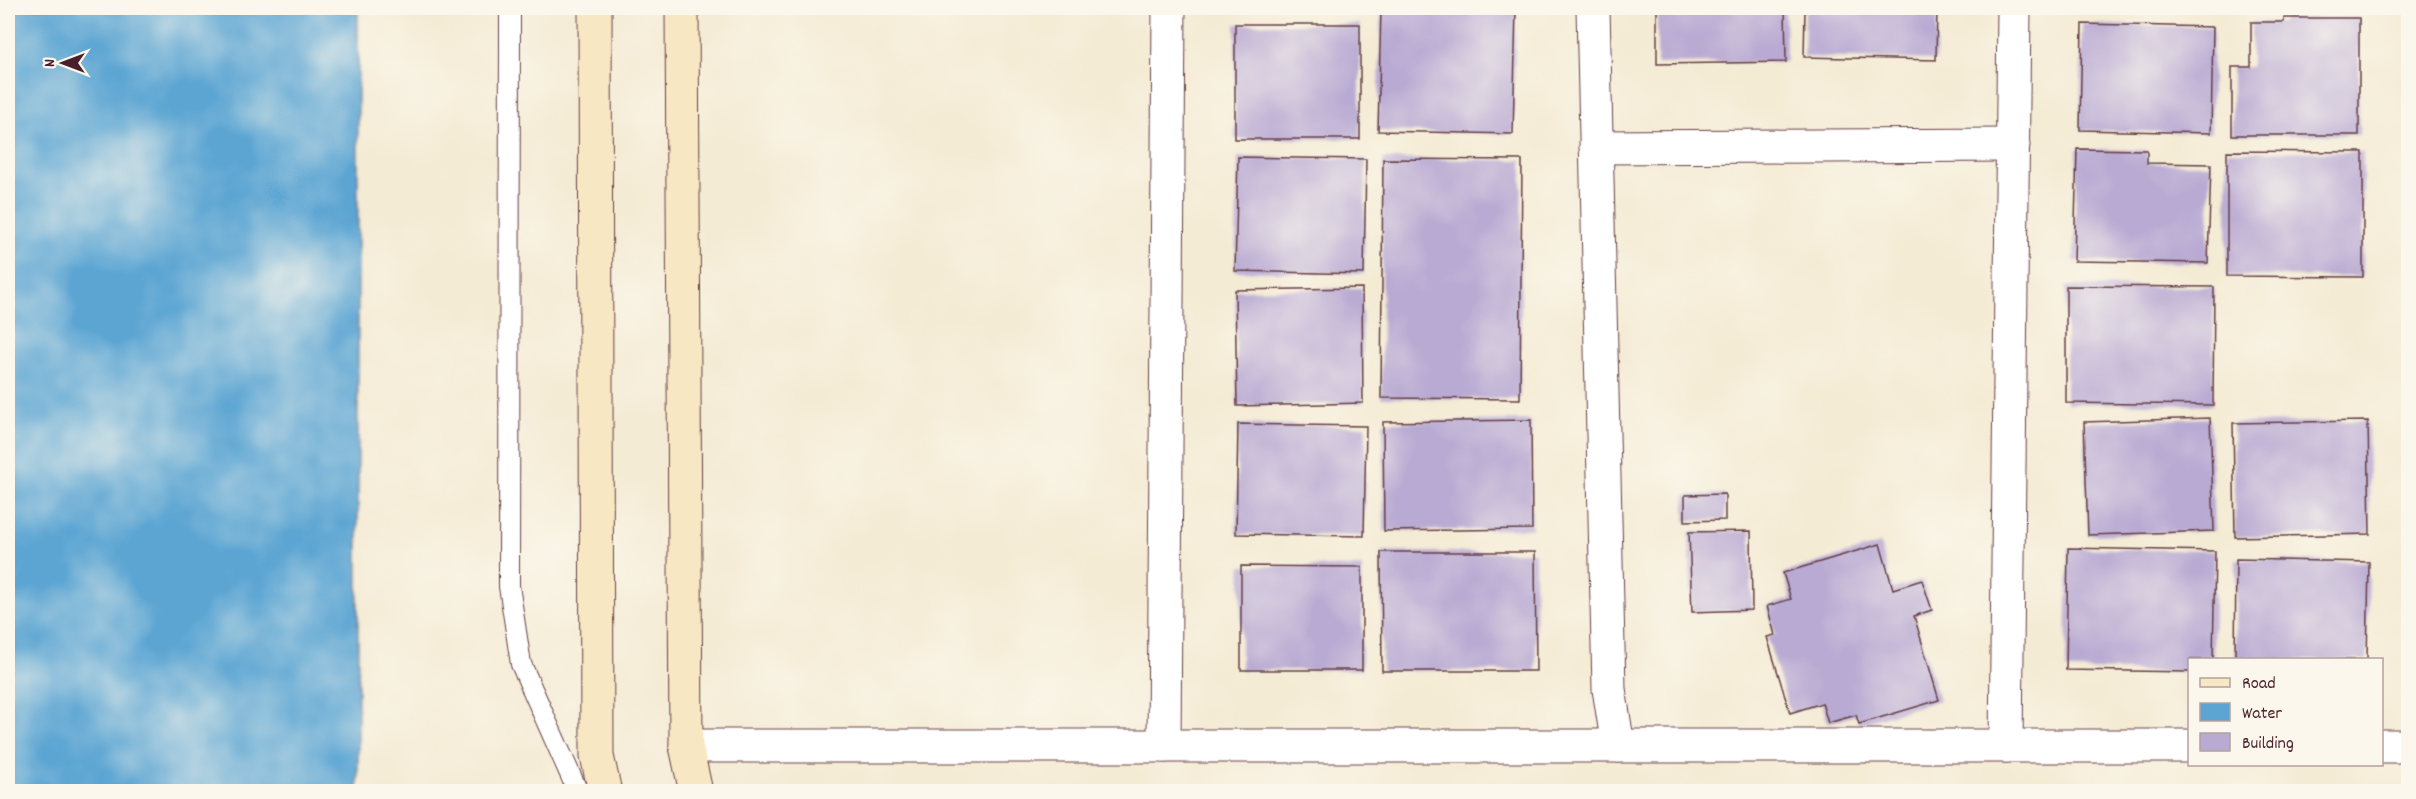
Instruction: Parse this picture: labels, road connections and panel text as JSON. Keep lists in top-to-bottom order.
{
  "legend": ["Road", "Water", "Building"],
  "north": "left"
}
